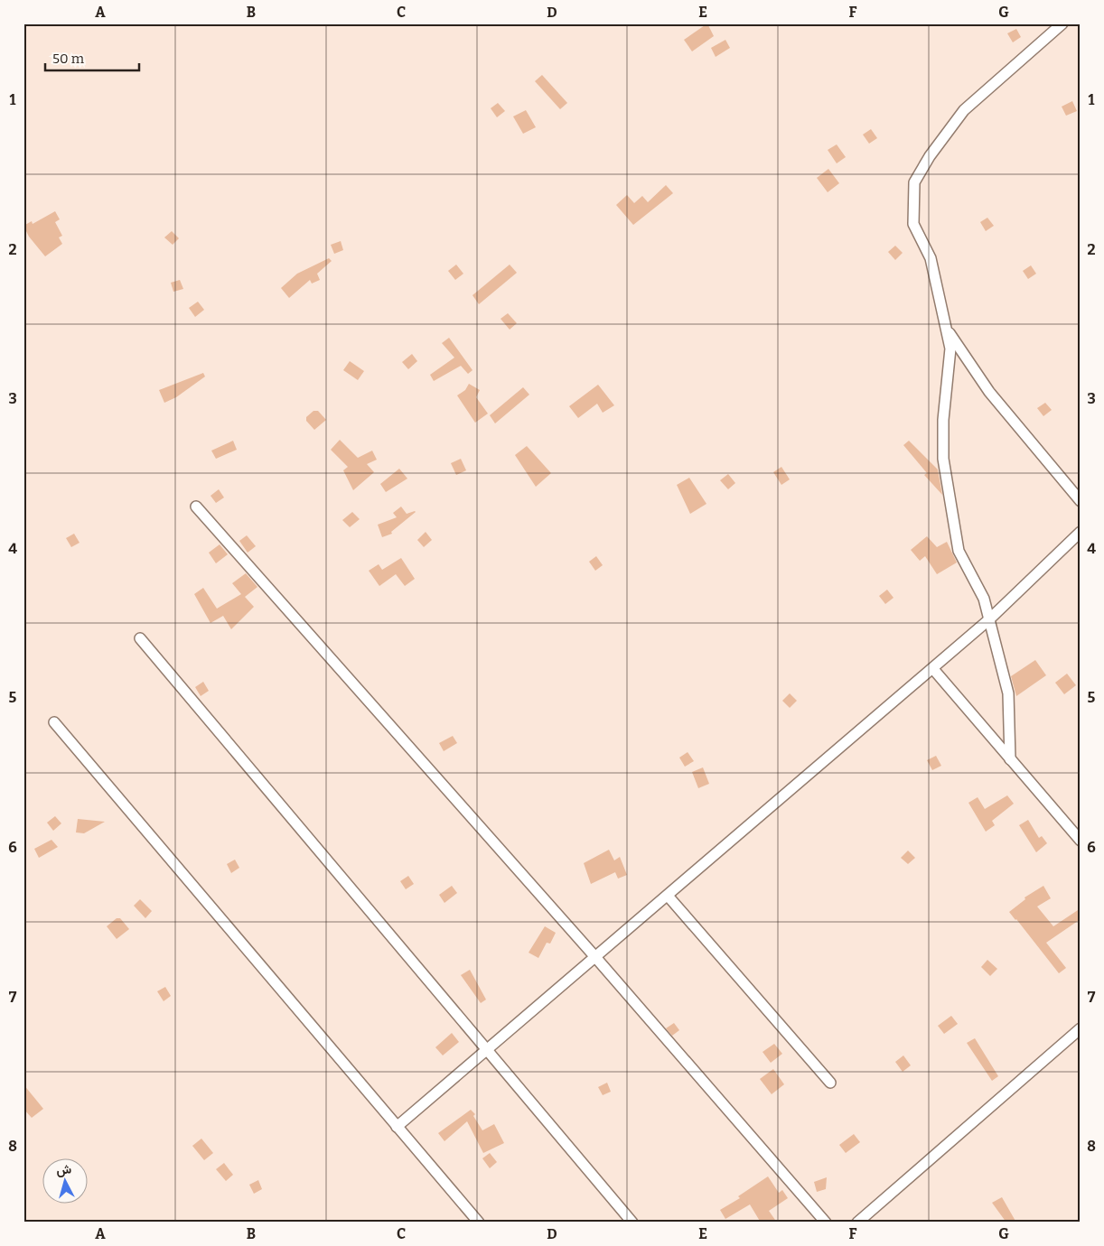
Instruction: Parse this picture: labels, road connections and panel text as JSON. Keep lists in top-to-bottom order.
{
  "scale_bar": "50 m",
  "north": "top",
  "grid": {
    "columns": [
      "A",
      "B",
      "C",
      "D",
      "E",
      "F",
      "G"
    ],
    "rows": [
      "1",
      "2",
      "3",
      "4",
      "5",
      "6",
      "7",
      "8"
    ]
  }
}
